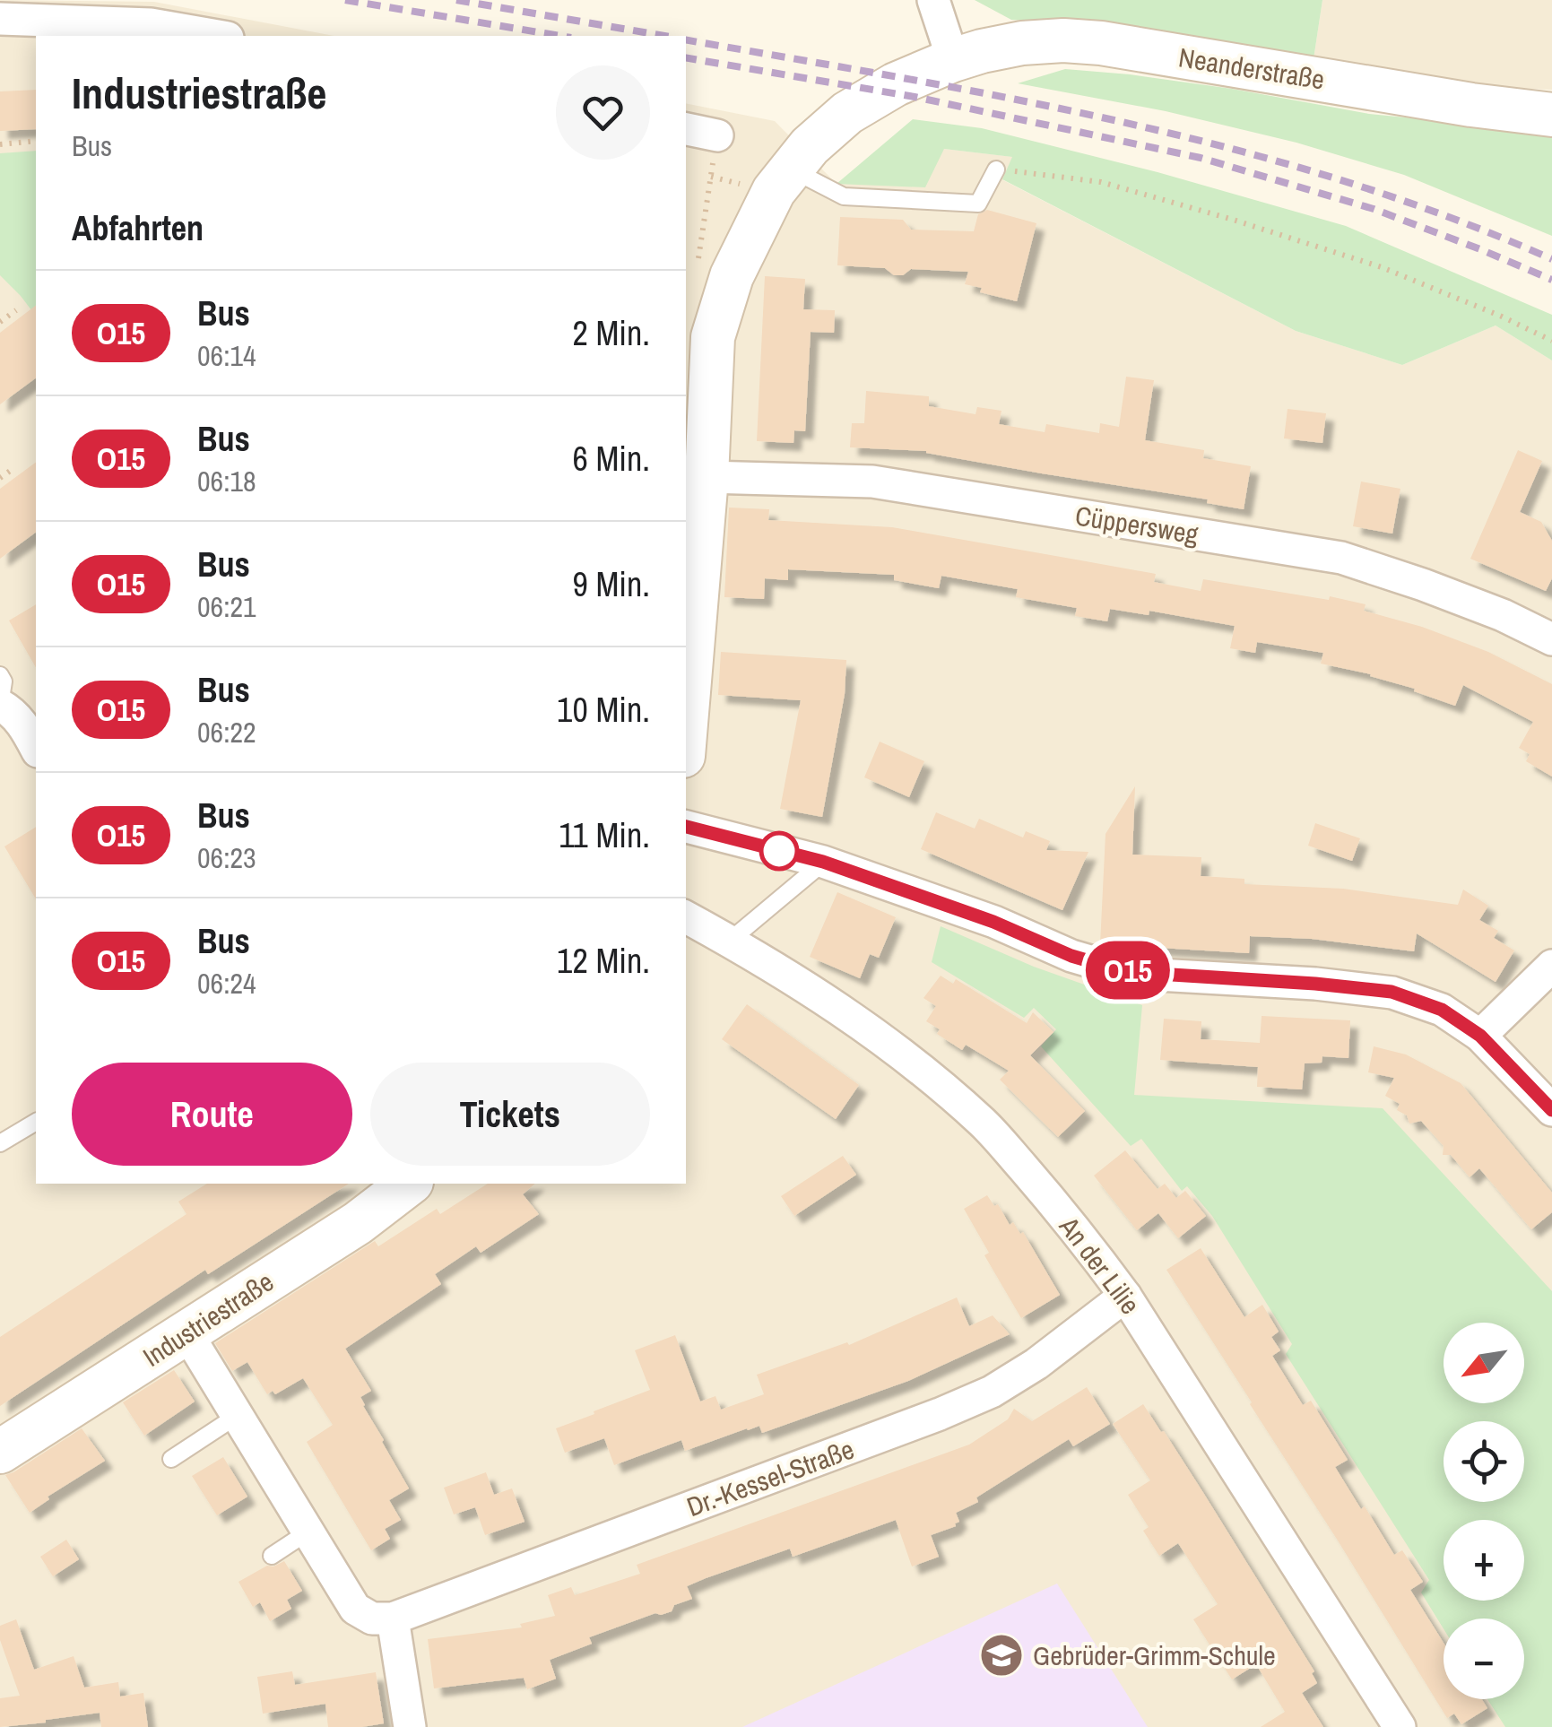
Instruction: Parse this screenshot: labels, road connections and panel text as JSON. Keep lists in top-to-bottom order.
{
  "streets": {
    "street": [
      "Neanderstraße",
      "Cüppersweg",
      "An der Lilie",
      "Industriestraße",
      "Dr.-Kessel-Straße"
    ]
  },
  "crossings": [
    ["An der Lilie", "Dr.-Kessel-Straße"]
  ],
  "places": {
    "school or university": ["Gebrüder-Grimm-Schule"]
  },
  "lines": ["bus line O15"],
  "north": "bottom left",
  "page": {
    "on_map": "O15",
    "heading": [
      ["Industriestraße", "Bus"],
      "Abfahrten"
    ],
    "list": [
      {
        "mark": "O15",
        "name": "Bus",
        "note": "06:14",
        "value": "2 Min."
      },
      {
        "mark": "O15",
        "name": "Bus",
        "note": "06:18",
        "value": "6 Min."
      },
      {
        "mark": "O15",
        "name": "Bus",
        "note": "06:21",
        "value": "9 Min."
      },
      {
        "mark": "O15",
        "name": "Bus",
        "note": "06:22",
        "value": "10 Min."
      },
      {
        "mark": "O15",
        "name": "Bus",
        "note": "06:23",
        "value": "11 Min."
      },
      {
        "mark": "O15",
        "name": "Bus",
        "note": "06:24",
        "value": "12 Min."
      }
    ],
    "buttons": ["Route", "Tickets"],
    "map_buttons": ["+", "−"]
  }
}
